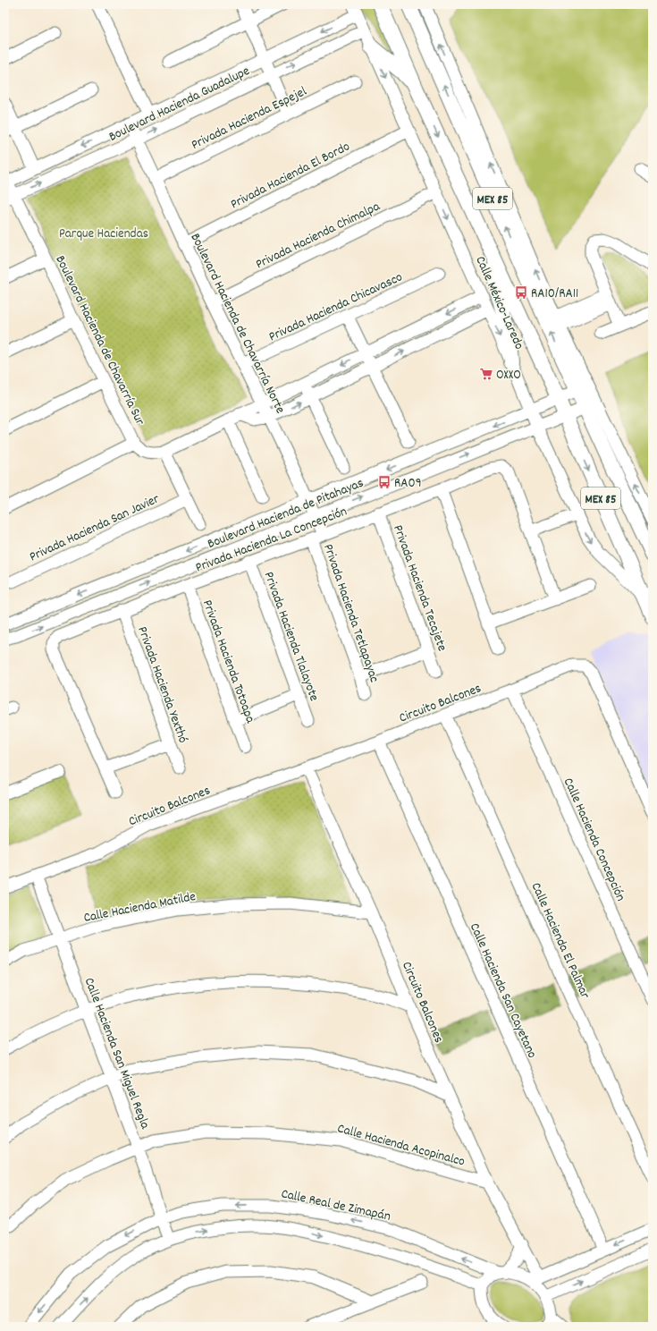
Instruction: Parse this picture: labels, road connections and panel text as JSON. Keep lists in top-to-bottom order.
{
  "streets": {
    "main road": ["MEX 85"],
    "street": [
      "Boulevard Hacienda Guadalupe",
      "Privada Hacienda Espejel",
      "Privada Hacienda El Bordo",
      "Privada Hacienda Chimalpa",
      "Calle México-Laredo",
      "Privada Hacienda Chicavasco",
      "Boulevard Hacienda de Chavarría Norte",
      "Boulevard Hacienda de Chavarría Sur",
      "Boulevard Hacienda de Pitahayas",
      "Privada Hacienda San Javier",
      "Privada Hacienda La Concepción",
      "Privada Hacienda Tecajete",
      "Privada Hacienda Tetlapayac",
      "Privada Hacienda Tlalayote",
      "Privada Hacienda Totoapa",
      "Privada Hacienda Yexthó",
      "Circuito Balcones",
      "Calle Hacienda Concepción",
      "Calle Hacienda Matilde",
      "Calle Hacienda El Palmar",
      "Calle Hacienda San Cayetano",
      "Calle Hacienda San Miguel Regla",
      "Calle Hacienda Acopinalco",
      "Calle Real de Zimapán"
    ]
  },
  "crossings": [
    ["Boulevard Hacienda Guadalupe", "Calle México-Laredo"],
    ["Boulevard Hacienda Guadalupe", "Boulevard Hacienda de Chavarría Norte"],
    ["Boulevard Hacienda Guadalupe", "Boulevard Hacienda de Chavarría Sur"],
    ["Privada Hacienda Espejel", "Boulevard Hacienda de Chavarría Norte"],
    ["Privada Hacienda El Bordo", "Calle México-Laredo"],
    ["Privada Hacienda El Bordo", "Boulevard Hacienda de Chavarría Norte"],
    ["MEX 85", "Calle México-Laredo"],
    ["MEX 85", "Boulevard Hacienda de Pitahayas"],
    ["Privada Hacienda Chimalpa", "Calle México-Laredo"],
    ["Privada Hacienda Chimalpa", "Boulevard Hacienda de Chavarría Norte"],
    ["Calle México-Laredo", "Boulevard Hacienda de Pitahayas"],
    ["Privada Hacienda Chicavasco", "Boulevard Hacienda de Chavarría Norte"],
    ["Boulevard Hacienda de Chavarría Norte", "Boulevard Hacienda de Pitahayas"],
    ["Boulevard Hacienda de Chavarría Norte", "Privada Hacienda La Concepción"],
    ["Privada Hacienda La Concepción", "Privada Hacienda Tecajete"],
    ["Privada Hacienda La Concepción", "Privada Hacienda Tetlapayac"],
    ["Privada Hacienda La Concepción", "Privada Hacienda Tlalayote"],
    ["Privada Hacienda La Concepción", "Privada Hacienda Totoapa"],
    ["Privada Hacienda La Concepción", "Privada Hacienda Yexthó"],
    ["Circuito Balcones", "Calle Hacienda Concepción"],
    ["Circuito Balcones", "Calle Hacienda Matilde"],
    ["Circuito Balcones", "Calle Hacienda El Palmar"],
    ["Circuito Balcones", "Calle Hacienda San Cayetano"],
    ["Circuito Balcones", "Calle Hacienda San Miguel Regla"],
    ["Circuito Balcones", "Calle Hacienda Acopinalco"],
    ["Circuito Balcones", "Calle Real de Zimapán"],
    ["Calle Hacienda Matilde", "Calle Hacienda San Miguel Regla"],
    ["Calle Hacienda San Miguel Regla", "Calle Hacienda Acopinalco"],
    ["Calle Hacienda San Miguel Regla", "Calle Real de Zimapán"]
  ],
  "parks": ["Parque Haciendas"],
  "places": {
    "bus stop": ["RA10/RA11", "RA09"],
    "supermarket": ["OXXO"]
  }
}
